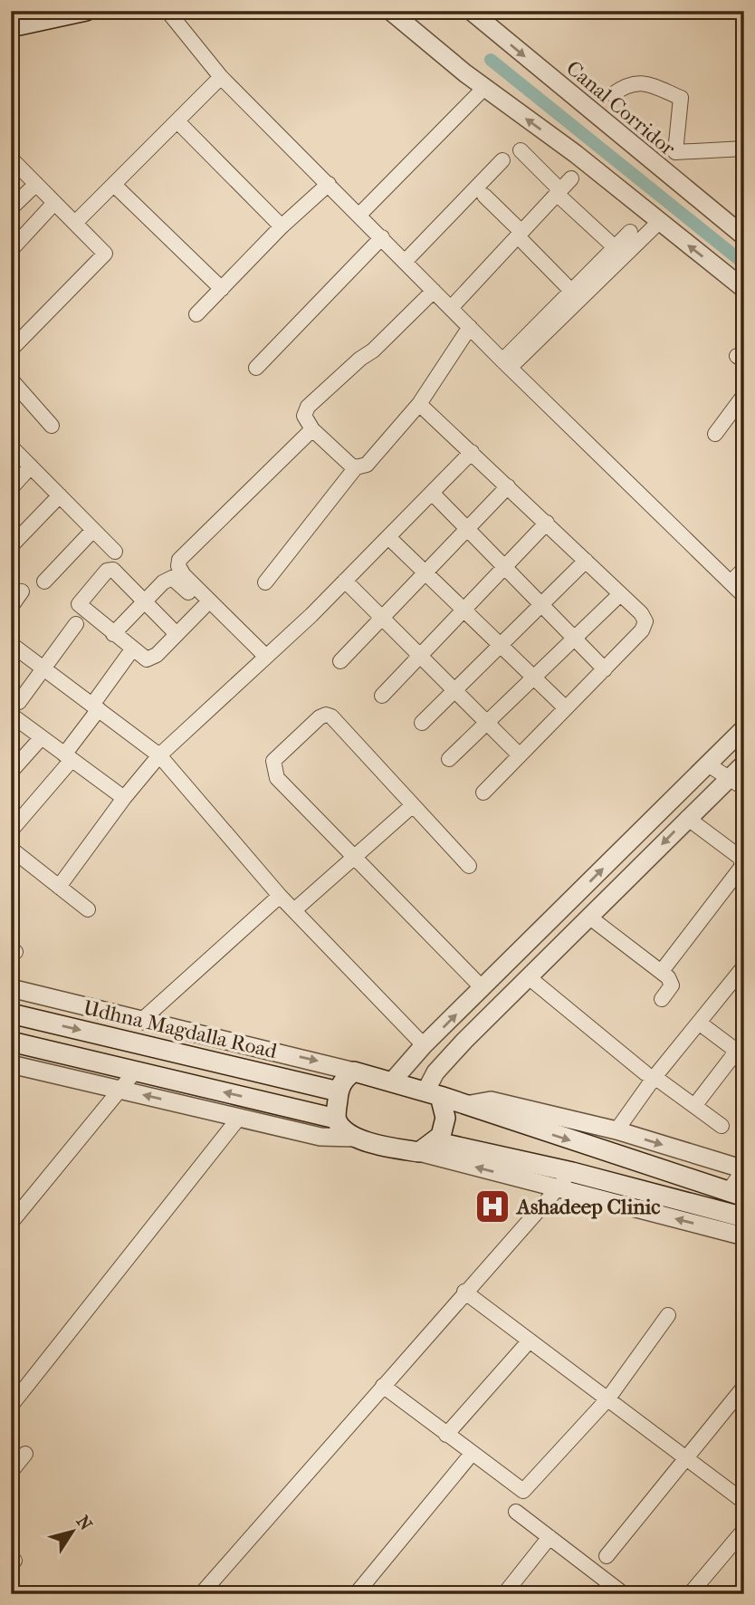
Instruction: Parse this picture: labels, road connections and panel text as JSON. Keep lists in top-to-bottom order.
{
  "streets": {
    "main road": ["Udhna Magdalla Road"],
    "street": ["Canal Corridor"]
  },
  "places": {
    "hospital": ["Ashadeep Clinic"]
  },
  "north": "top right"
}
